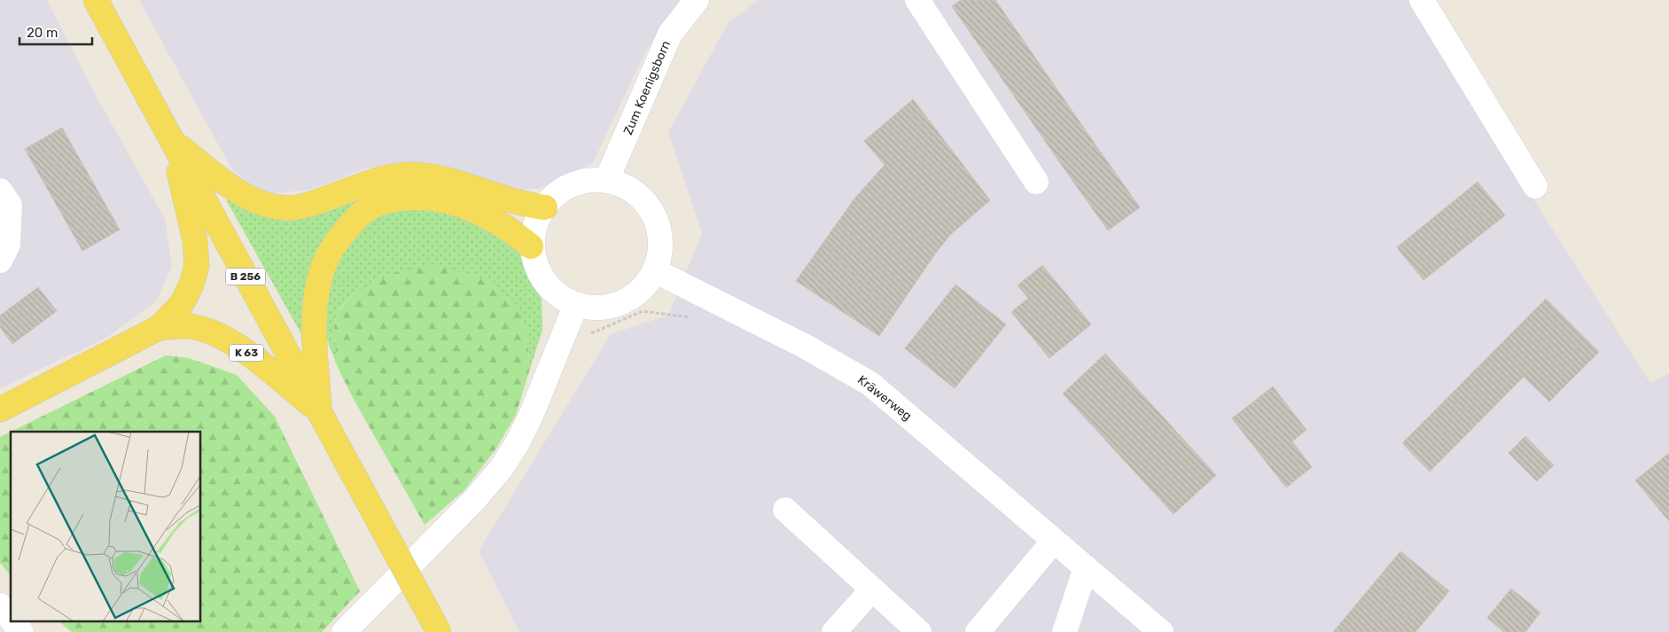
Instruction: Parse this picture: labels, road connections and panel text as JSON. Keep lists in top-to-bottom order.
{
  "streets": {
    "main road": ["B 256", "K 63"],
    "street": ["Zum Koenigsborn", "Kräwerweg"]
  },
  "crossings": [
    ["Zum Koenigsborn", "Kräwerweg"],
    ["B 256", "K 63"]
  ],
  "scale_bar": "20 m"
}
